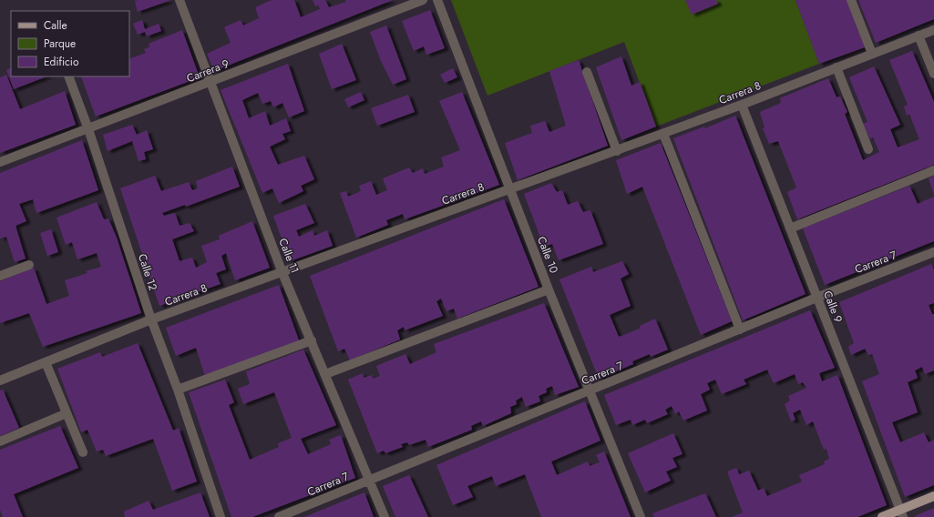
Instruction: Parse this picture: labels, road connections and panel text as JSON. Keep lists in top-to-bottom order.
{
  "streets": {
    "street": [
      "Carrera 9",
      "Carrera 8",
      "Calle 10",
      "Calle 11",
      "Carrera 7",
      "Calle 12",
      "Calle 9"
    ]
  },
  "crossings": [
    ["Carrera 9", "Calle 11"],
    ["Carrera 9", "Calle 12"],
    ["Carrera 8", "Calle 10"],
    ["Carrera 8", "Calle 11"],
    ["Carrera 8", "Calle 12"],
    ["Carrera 8", "Calle 9"],
    ["Calle 10", "Carrera 7"],
    ["Calle 11", "Carrera 7"],
    ["Carrera 7", "Calle 9"]
  ],
  "legend": ["Calle", "Parque", "Edificio"]
}
